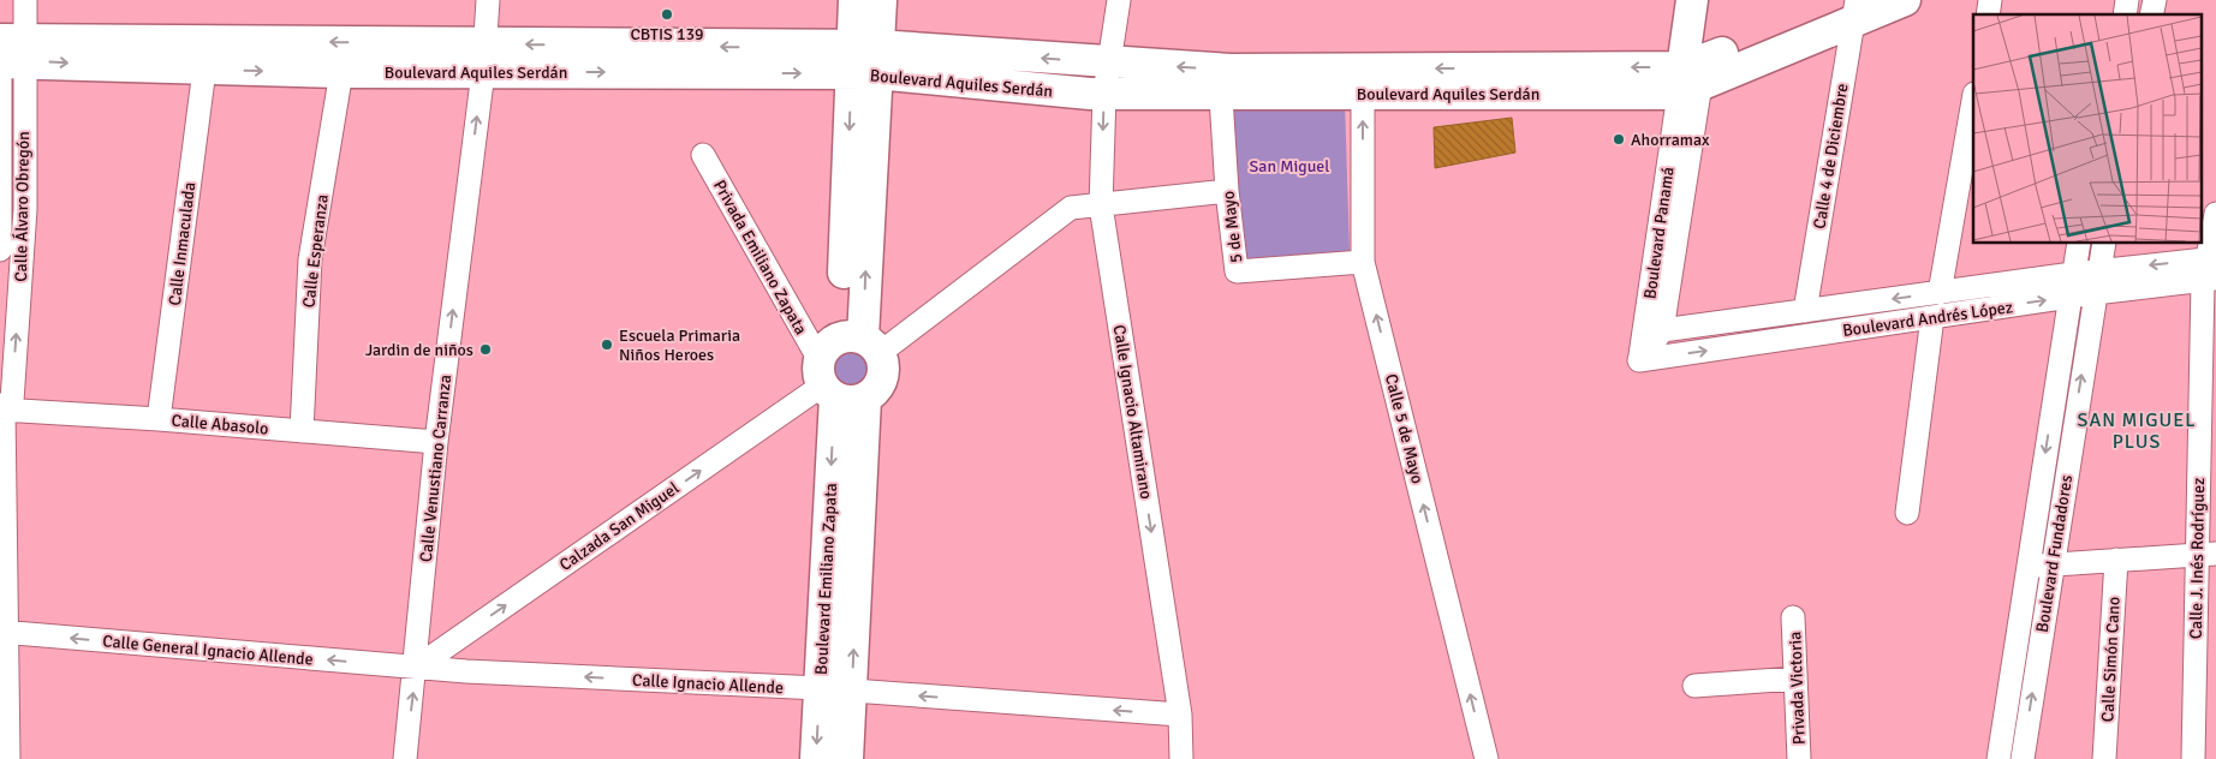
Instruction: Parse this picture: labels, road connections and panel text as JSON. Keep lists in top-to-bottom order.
{
  "streets": {
    "street": [
      "Boulevard Aquiles Serdán",
      "Calle 4 de Diciembre",
      "Calle Álvaro Obregón",
      "5 de Mayo",
      "Boulevard Panamá",
      "Calle Inmaculada",
      "Calle Esperanza",
      "Privada Emiliano Zapata",
      "Boulevard Andrés López",
      "Calle Ignacio Altamirano",
      "Calle Abasolo",
      "Calle 5 de Mayo",
      "Calle Venustiano Carranza",
      "Calzada San Miguel",
      "Boulevard Fundadores",
      "Calle J. Inés Rodríguez",
      "Boulevard Emiliano Zapata",
      "Calle General Ignacio Allende",
      "Calle Simón Cano",
      "Calle Ignacio Allende",
      "Privada Victoria"
    ]
  },
  "crossings": [
    ["Boulevard Aquiles Serdán", "Calle 4 de Diciembre"],
    ["Boulevard Aquiles Serdán", "Calle Álvaro Obregón"],
    ["Boulevard Aquiles Serdán", "5 de Mayo"],
    ["Boulevard Aquiles Serdán", "Boulevard Panamá"],
    ["Boulevard Aquiles Serdán", "Calle Inmaculada"],
    ["Boulevard Aquiles Serdán", "Calle Esperanza"],
    ["Boulevard Aquiles Serdán", "Calle Ignacio Altamirano"],
    ["Boulevard Aquiles Serdán", "Calle 5 de Mayo"],
    ["Boulevard Aquiles Serdán", "Calle Venustiano Carranza"],
    ["Calle 4 de Diciembre", "Boulevard Andrés López"],
    ["Calle Álvaro Obregón", "Calle Abasolo"],
    ["Calle Álvaro Obregón", "Calle General Ignacio Allende"],
    ["5 de Mayo", "Calle 5 de Mayo"],
    ["Boulevard Panamá", "Boulevard Andrés López"],
    ["Calle Inmaculada", "Calle Abasolo"],
    ["Calle Esperanza", "Calle Abasolo"],
    ["Privada Emiliano Zapata", "Calzada San Miguel"],
    ["Privada Emiliano Zapata", "Boulevard Emiliano Zapata"],
    ["Boulevard Andrés López", "Boulevard Fundadores"],
    ["Boulevard Andrés López", "Calle J. Inés Rodríguez"],
    ["Calle Ignacio Altamirano", "Calle Ignacio Allende"],
    ["Calle Abasolo", "Calle Venustiano Carranza"],
    ["Calle Venustiano Carranza", "Calzada San Miguel"],
    ["Calle Venustiano Carranza", "Calle General Ignacio Allende"],
    ["Calle Venustiano Carranza", "Calle Ignacio Allende"],
    ["Calzada San Miguel", "Boulevard Emiliano Zapata"],
    ["Calzada San Miguel", "Calle General Ignacio Allende"],
    ["Calzada San Miguel", "Calle Ignacio Allende"],
    ["Boulevard Emiliano Zapata", "Calle Ignacio Allende"],
    ["Calle General Ignacio Allende", "Calle Ignacio Allende"]
  ],
  "one_way": [
    "Calle Ignacio Altamirano",
    "Calle 5 de Mayo",
    "Calle Venustiano Carranza",
    "Calzada San Miguel",
    "Calle General Ignacio Allende",
    "Calle Ignacio Allende"
  ],
  "districts": ["SAN MIGUEL PLUS"],
  "parks": ["San Miguel"],
  "places": [
    "CBTIS 139",
    "Ahorramax",
    "Escuela Primaria Niños Heroes",
    "Jardin de niños"
  ]
}
